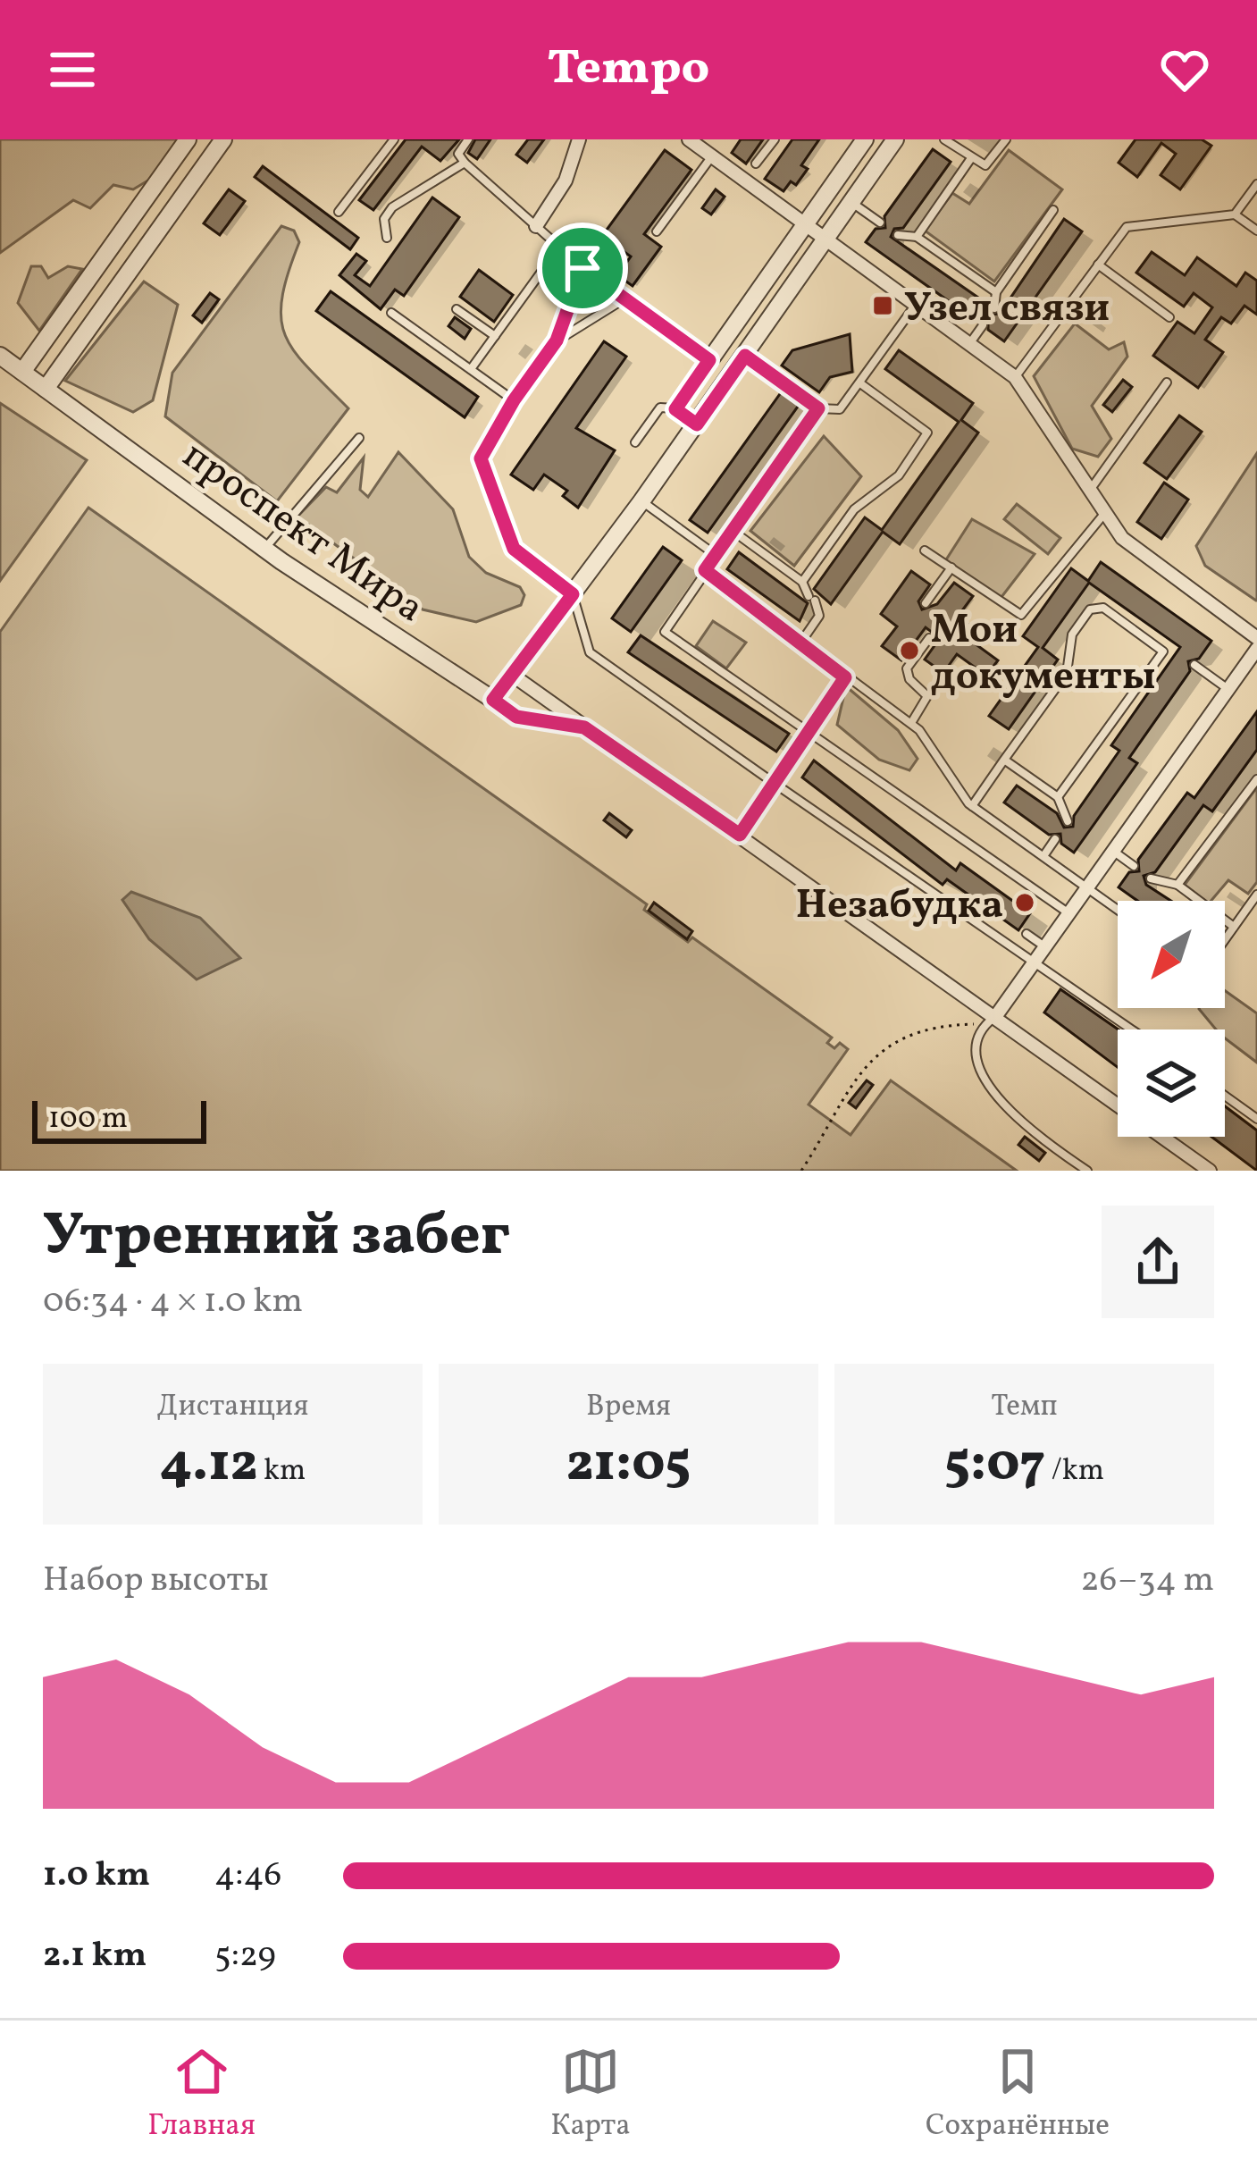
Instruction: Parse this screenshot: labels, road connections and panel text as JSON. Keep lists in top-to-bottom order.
{
  "streets": {
    "street": ["проспект Мира"]
  },
  "places": {
    "transit": ["Узел связи"],
    "other": ["Мои документы", "Незабудка"]
  },
  "scale_bar": "100 m",
  "north": "bottom left",
  "page": {
    "header": "Tempo",
    "scale": "100 m",
    "heading": ["Утренний забег", "06:34 · 4 × 1.0 km"],
    "stats": [
      ["Дистанция", "4.12 km"],
      ["Время", "21:05"],
      ["Темп", "5:07 /km"]
    ],
    "chart": ["Набор высоты", "26–34 m"],
    "list": [
      {
        "name": "1.0 km",
        "note": "4:46"
      },
      {
        "name": "2.1 km",
        "note": "5:29"
      }
    ],
    "tabs": ["Главная", "Карта", "Сохранённые"]
  }
}
